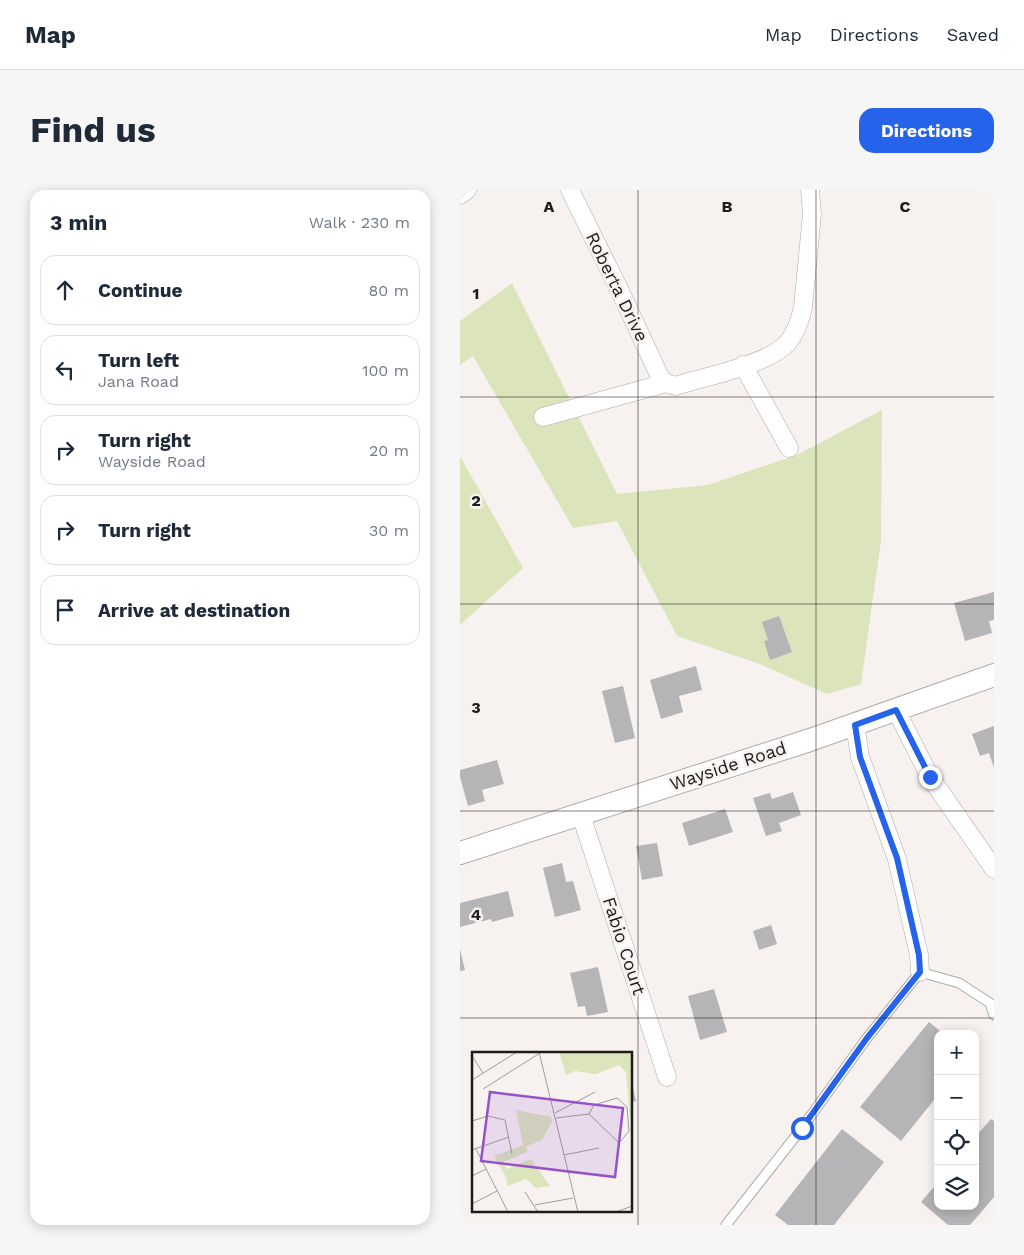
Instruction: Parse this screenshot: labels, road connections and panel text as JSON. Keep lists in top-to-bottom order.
{
  "streets": {
    "street": ["Roberta Drive", "Wayside Road", "Fabio Court"]
  },
  "crossings": [
    ["Wayside Road", "Fabio Court"]
  ],
  "page": {
    "header": "Map",
    "nav": ["Map", "Directions", "Saved"],
    "buttons": "Directions",
    "title": "Find us",
    "heading": ["3 min", "Walk · 230 m"],
    "list": [
      ["Continue", "80 m"],
      ["Turn left", "Jana Road", "100 m"],
      ["Turn right", "Wayside Road", "20 m"],
      ["Turn right", "30 m"],
      "Arrive at destination"
    ],
    "map_buttons": ["+", "−"]
  },
  "grid": {
    "columns": ["A", "B", "C"],
    "rows": [
      "1",
      "2",
      "3",
      "4"
    ]
  }
}
